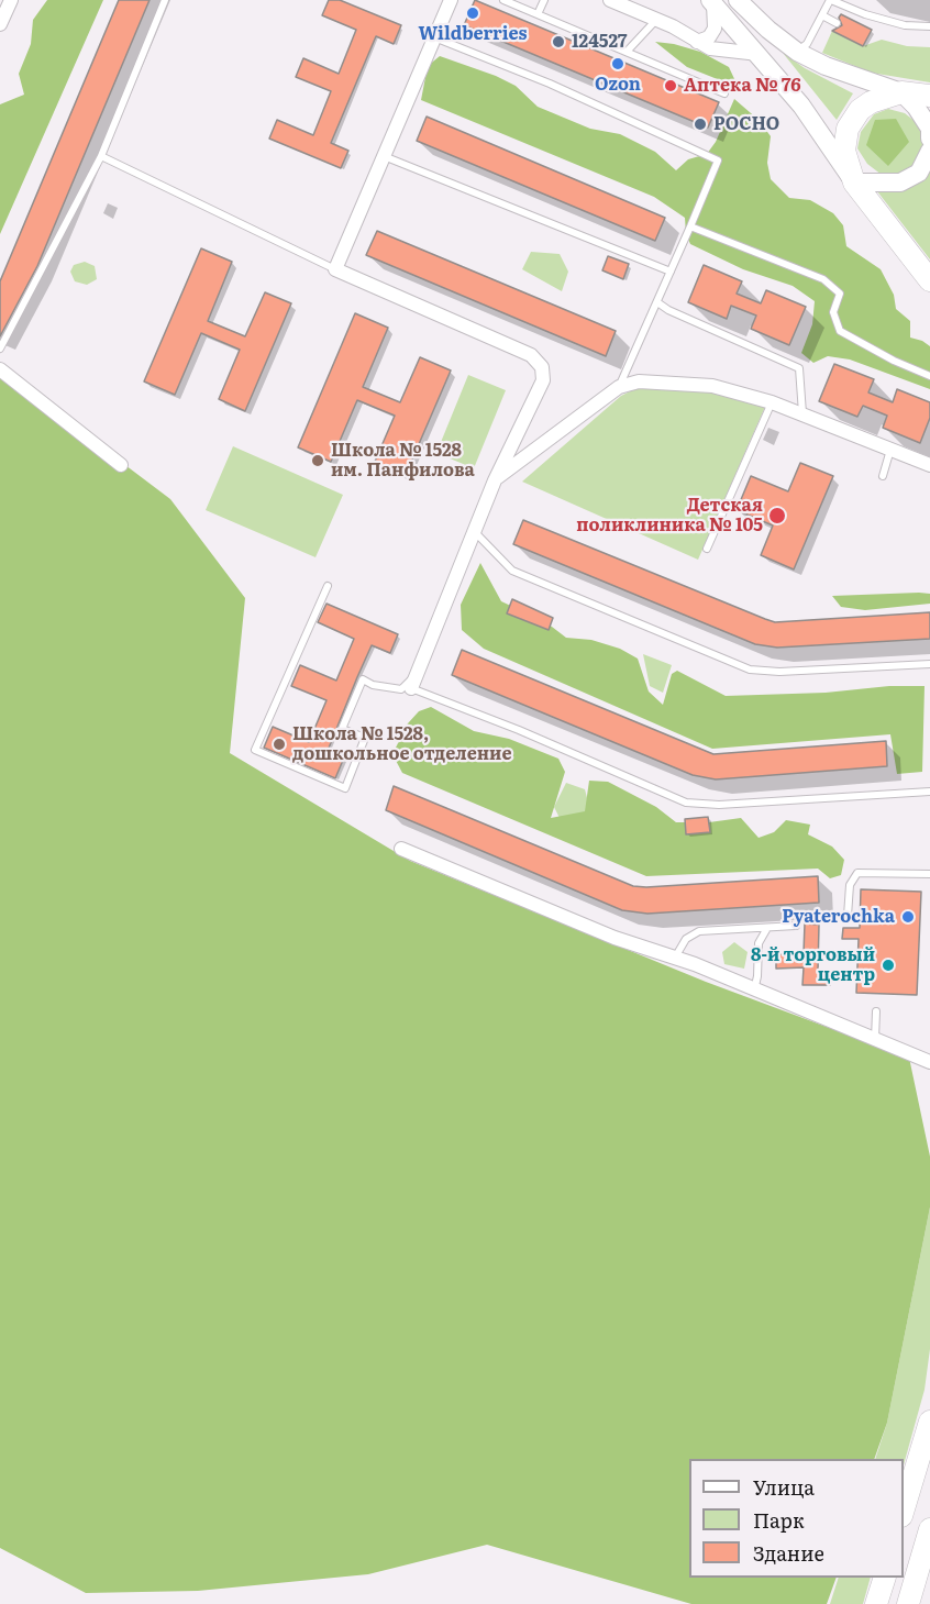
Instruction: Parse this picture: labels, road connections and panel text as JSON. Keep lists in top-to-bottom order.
{
  "places": [
    "Wildberries",
    "124527",
    "Ozon",
    "Аптека № 76",
    "РОСНО",
    "Школа № 1528 им. Панфилова",
    "Детская поликлиника № 105",
    "Школа № 1528, дошкольное отделение",
    "Pyaterochka",
    "8-й торговый центр"
  ],
  "legend": ["Улица", "Парк", "Здание"]
}
